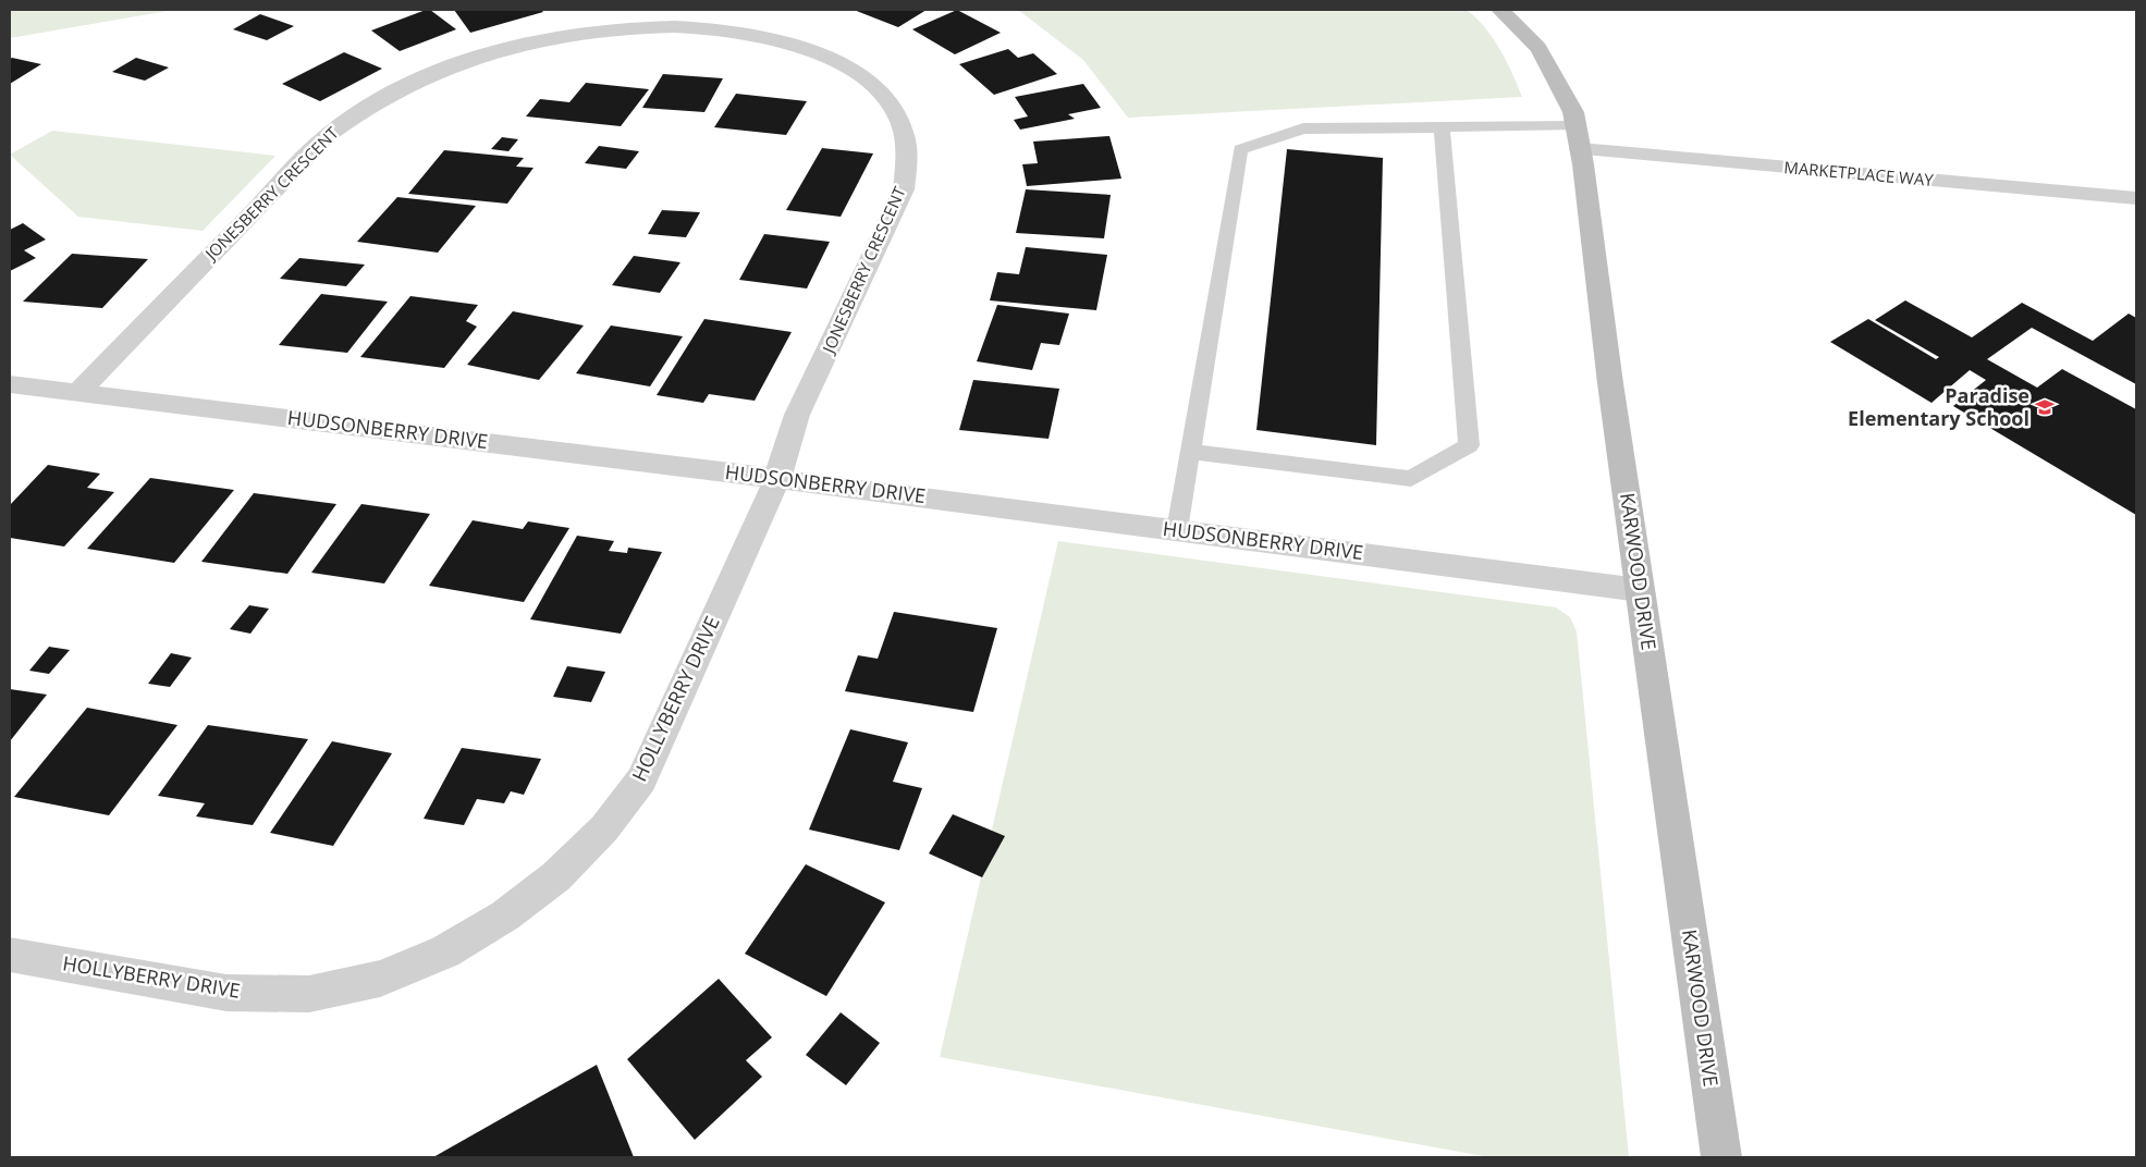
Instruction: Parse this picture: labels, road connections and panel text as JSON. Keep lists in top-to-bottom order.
{
  "streets": {
    "main road": ["KARWOOD DRIVE"],
    "street": [
      "MARKETPLACE WAY",
      "JONESBERRY CRESCENT",
      "HUDSONBERRY DRIVE",
      "HOLLYBERRY DRIVE"
    ]
  },
  "crossings": [
    ["MARKETPLACE WAY", "KARWOOD DRIVE"],
    ["JONESBERRY CRESCENT", "HUDSONBERRY DRIVE"],
    ["JONESBERRY CRESCENT", "HOLLYBERRY DRIVE"],
    ["HUDSONBERRY DRIVE", "KARWOOD DRIVE"],
    ["HUDSONBERRY DRIVE", "HOLLYBERRY DRIVE"]
  ],
  "places": {
    "school or university": ["Paradise Elementary School"]
  }
}
